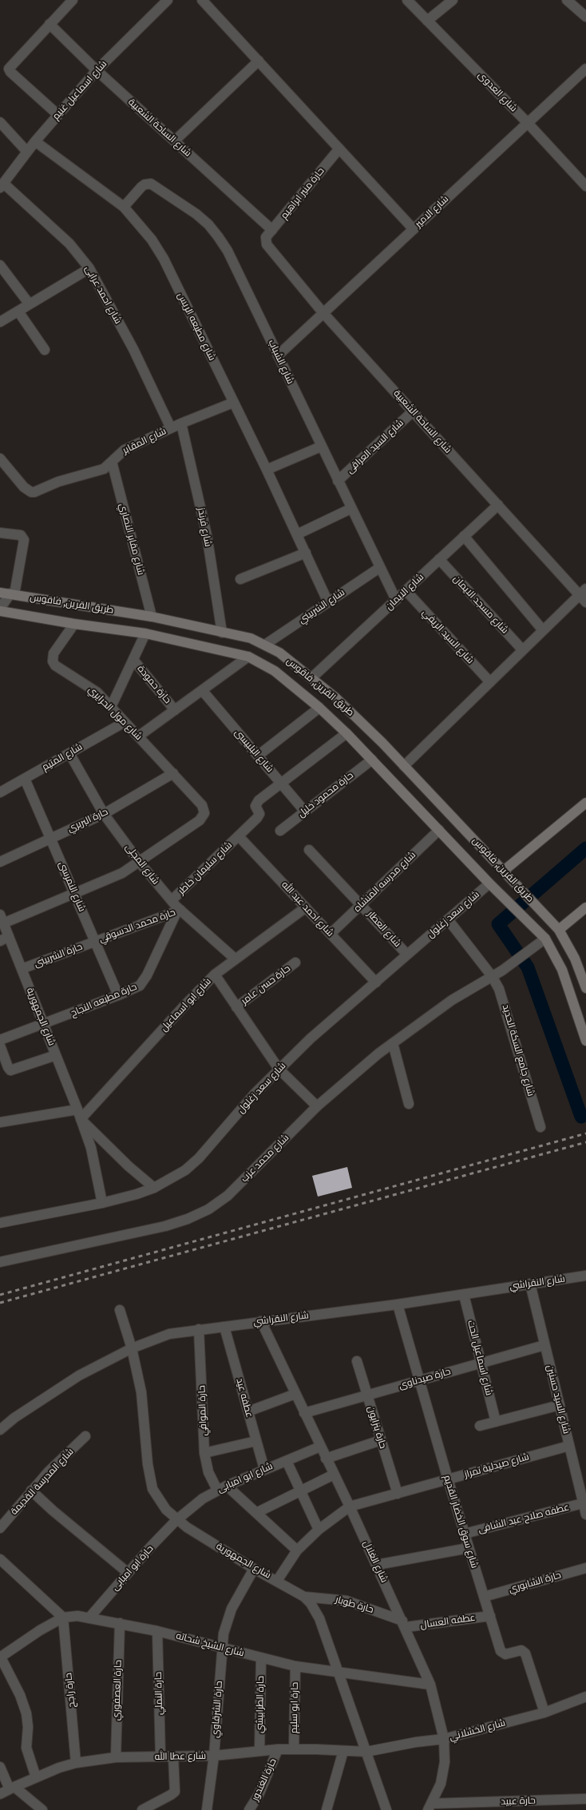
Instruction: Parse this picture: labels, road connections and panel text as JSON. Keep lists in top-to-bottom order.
{
  "streets": {
    "main road": ["طريق القرين, فاقوس"],
    "street": [
      "شارع اسماعيل غنيم",
      "شارع العدوى",
      "شارع الساحة الشعبية",
      "حارة منير ابراهيم",
      "شارع الامير",
      "شارع احمد عرابى",
      "شارع مطبعه الريس",
      "شارع الشباب",
      "شارع المقابر",
      "شارع السيد العراقى",
      "شارع فرندز",
      "شارع مقابر النصاري",
      "شارع الايمان",
      "شارع مسجد الايمان",
      "شارع الشربيني",
      "شارع السيد الريفي",
      "حارة حمودة",
      "شارع مول الحرايري",
      "شارع البلبيسى",
      "شارع المتيم",
      "حارة محمود خليل",
      "حارة البربري",
      "شارع المجلى",
      "شارع سليمان خاطر",
      "شارع مدرسه المنشاه",
      "شارع النمرسى",
      "شارع احمد عبد الله",
      "شارع سعد زغلول",
      "حارة محمد الدسوقي",
      "شارع العطار",
      "حارة الشربينى",
      "حارة حسن عامر",
      "حارة مطبعه النجاح",
      "شارع ابو اسماعيل",
      "شارع الجمهورية",
      "شارع جامع السكة الحديد",
      "شارع محمد عزب",
      "شارع النقراشي",
      "شارع اسماعيل الحت",
      "حارة صيدناوى",
      "عطفه عيد",
      "شارع السيد حسنين",
      "حارة الموافي",
      "حارة بنزايون",
      "شارع صيدلية تمراز",
      "شارع ابو امبابى",
      "شارع المدرسة القديمة",
      "عطفه صلاح عبد الشافى",
      "شارع سوق الخضار القديم",
      "شارع الغلال",
      "حارة ابو امبابى",
      "حارة الشابوري",
      "حارة طوبار",
      "عطفه العسال",
      "شارع الشيخ شحاته",
      "حارة راجح",
      "حارة العصفوري",
      "حارة النملي",
      "حارة الطرابيشي",
      "حارة ابو سليم",
      "حارة الشرقاوي",
      "شارع الخشلاني",
      "شارع عطا الله",
      "حارة الغندور",
      "حارة عبيد"
    ]
  },
  "crossings": [
    ["شارع اسماعيل غنيم", "شارع الساحة الشعبية"],
    ["شارع اسماعيل غنيم", "شارع احمد عرابى"],
    ["شارع اسماعيل غنيم", "شارع مطبعه الريس"],
    ["شارع العدوى", "شارع الامير"],
    ["شارع الساحة الشعبية", "حارة منير ابراهيم"],
    ["شارع الساحة الشعبية", "شارع الامير"],
    ["شارع الساحة الشعبية", "شارع السيد العراقى"],
    ["شارع الساحة الشعبية", "شارع الايمان"],
    ["شارع الامير", "شارع الشباب"],
    ["شارع احمد عرابى", "شارع المقابر"],
    ["شارع مطبعه الريس", "شارع الشباب"],
    ["شارع مطبعه الريس", "شارع المقابر"],
    ["شارع مطبعه الريس", "شارع الشربيني"],
    ["شارع الشباب", "شارع السيد العراقى"],
    ["شارع الشباب", "شارع الايمان"],
    ["شارع الشباب", "شارع الشربيني"],
    ["شارع المقابر", "شارع فرندز"],
    ["شارع المقابر", "شارع مقابر النصاري"],
    ["شارع فرندز", "طريق القرين, فاقوس"],
    ["شارع مقابر النصاري", "طريق القرين, فاقوس"],
    ["شارع الايمان", "طريق القرين, فاقوس"],
    ["شارع الايمان", "شارع مسجد الايمان"],
    ["شارع الايمان", "شارع السيد الريفي"],
    ["طريق القرين, فاقوس", "شارع الشربيني"],
    ["طريق القرين, فاقوس", "شارع مول الحرايري"],
    ["طريق القرين, فاقوس", "حارة محمود خليل"],
    ["طريق القرين, فاقوس", "شارع مدرسه المنشاه"],
    ["طريق القرين, فاقوس", "شارع سعد زغلول"],
    ["طريق القرين, فاقوس", "شارع محمد عزب"],
    ["شارع مول الحرايري", "شارع المتيم"],
    ["شارع مول الحرايري", "حارة البربري"],
    ["شارع مول الحرايري", "شارع المجلى"],
    ["شارع البلبيسى", "حارة محمود خليل"],
    ["شارع البلبيسى", "شارع سليمان خاطر"],
    ["شارع المتيم", "شارع المجلى"],
    ["شارع المتيم", "شارع النمرسى"],
    ["حارة البربري", "شارع المجلى"],
    ["حارة البربري", "شارع النمرسى"],
    ["شارع المجلى", "شارع سليمان خاطر"],
    ["شارع المجلى", "حارة محمد الدسوقي"],
    ["شارع المجلى", "حارة مطبعه النجاح"],
    ["شارع المجلى", "شارع ابو اسماعيل"],
    ["شارع سليمان خاطر", "شارع احمد عبد الله"],
    ["شارع مدرسه المنشاه", "شارع احمد عبد الله"],
    ["شارع مدرسه المنشاه", "شارع العطار"],
    ["شارع النمرسى", "حارة محمد الدسوقي"],
    ["شارع النمرسى", "حارة الشربينى"],
    ["شارع النمرسى", "حارة مطبعه النجاح"],
    ["شارع احمد عبد الله", "شارع سعد زغلول"],
    ["شارع احمد عبد الله", "شارع ابو اسماعيل"],
    ["شارع سعد زغلول", "شارع العطار"],
    ["شارع سعد زغلول", "شارع الجمهورية"],
    ["شارع سعد زغلول", "شارع جامع السكة الحديد"],
    ["حارة محمد الدسوقي", "حارة الشربينى"],
    ["حارة محمد الدسوقي", "حارة مطبعه النجاح"],
    ["حارة الشربينى", "شارع الجمهورية"],
    ["حارة مطبعه النجاح", "شارع الجمهورية"],
    ["شارع ابو اسماعيل", "شارع الجمهورية"],
    ["شارع الجمهورية", "شارع النقراشي"],
    ["شارع الجمهورية", "شارع ابو امبابى"],
    ["شارع الجمهورية", "حارة ابو امبابى"],
    ["شارع الجمهورية", "حارة طوبار"],
    ["شارع الجمهورية", "شارع الشيخ شحاته"],
    ["شارع الجمهورية", "حارة الشرقاوي"],
    ["شارع الجمهورية", "شارع الخشلاني"],
    ["شارع الجمهورية", "شارع عطا الله"],
    ["شارع جامع السكة الحديد", "شارع محمد عزب"],
    ["شارع النقراشي", "شارع اسماعيل الحت"],
    ["شارع النقراشي", "عطفه عيد"],
    ["شارع النقراشي", "شارع السيد حسنين"],
    ["شارع النقراشي", "حارة الموافي"],
    ["شارع النقراشي", "شارع سوق الخضار القديم"],
    ["شارع النقراشي", "شارع الغلال"],
    ["شارع اسماعيل الحت", "حارة صيدناوى"],
    ["حارة صيدناوى", "شارع السيد حسنين"],
    ["حارة صيدناوى", "حارة بنزايون"],
    ["حارة صيدناوى", "شارع سوق الخضار القديم"],
    ["حارة صيدناوى", "شارع الغلال"],
    ["عطفه عيد", "شارع ابو امبابى"],
    ["شارع السيد حسنين", "شارع صيدلية تمراز"],
    ["شارع السيد حسنين", "عطفه صلاح عبد الشافى"],
    ["حارة الموافي", "شارع ابو امبابى"],
    ["حارة بنزايون", "شارع صيدلية تمراز"],
    ["شارع صيدلية تمراز", "شارع سوق الخضار القديم"],
    ["شارع صيدلية تمراز", "شارع الغلال"],
    ["شارع ابو امبابى", "شارع الغلال"],
    ["شارع ابو امبابى", "حارة ابو امبابى"],
    ["عطفه صلاح عبد الشافى", "شارع سوق الخضار القديم"],
    ["شارع سوق الخضار القديم", "حارة الشابوري"],
    ["شارع سوق الخضار القديم", "عطفه العسال"],
    ["شارع سوق الخضار القديم", "شارع الخشلاني"],
    ["شارع الغلال", "حارة طوبار"],
    ["شارع الغلال", "عطفه العسال"],
    ["شارع الغلال", "شارع الشيخ شحاته"],
    ["شارع الغلال", "شارع الخشلاني"],
    ["شارع الغلال", "حارة عبيد"],
    ["حارة ابو امبابى", "شارع الشيخ شحاته"],
    ["حارة طوبار", "عطفه العسال"],
    ["شارع الشيخ شحاته", "حارة راجح"],
    ["شارع الشيخ شحاته", "حارة العصفوري"],
    ["شارع الشيخ شحاته", "حارة النملي"],
    ["شارع الشيخ شحاته", "حارة الطرابيشي"],
    ["شارع الشيخ شحاته", "حارة ابو سليم"],
    ["شارع الشيخ شحاته", "حارة الشرقاوي"],
    ["حارة راجح", "شارع عطا الله"],
    ["حارة العصفوري", "شارع عطا الله"],
    ["حارة النملي", "شارع عطا الله"],
    ["حارة الطرابيشي", "شارع عطا الله"],
    ["حارة ابو سليم", "شارع عطا الله"],
    ["حارة الشرقاوي", "شارع عطا الله"],
    ["شارع الخشلاني", "شارع عطا الله"],
    ["شارع عطا الله", "حارة الغندور"]
  ]
}
